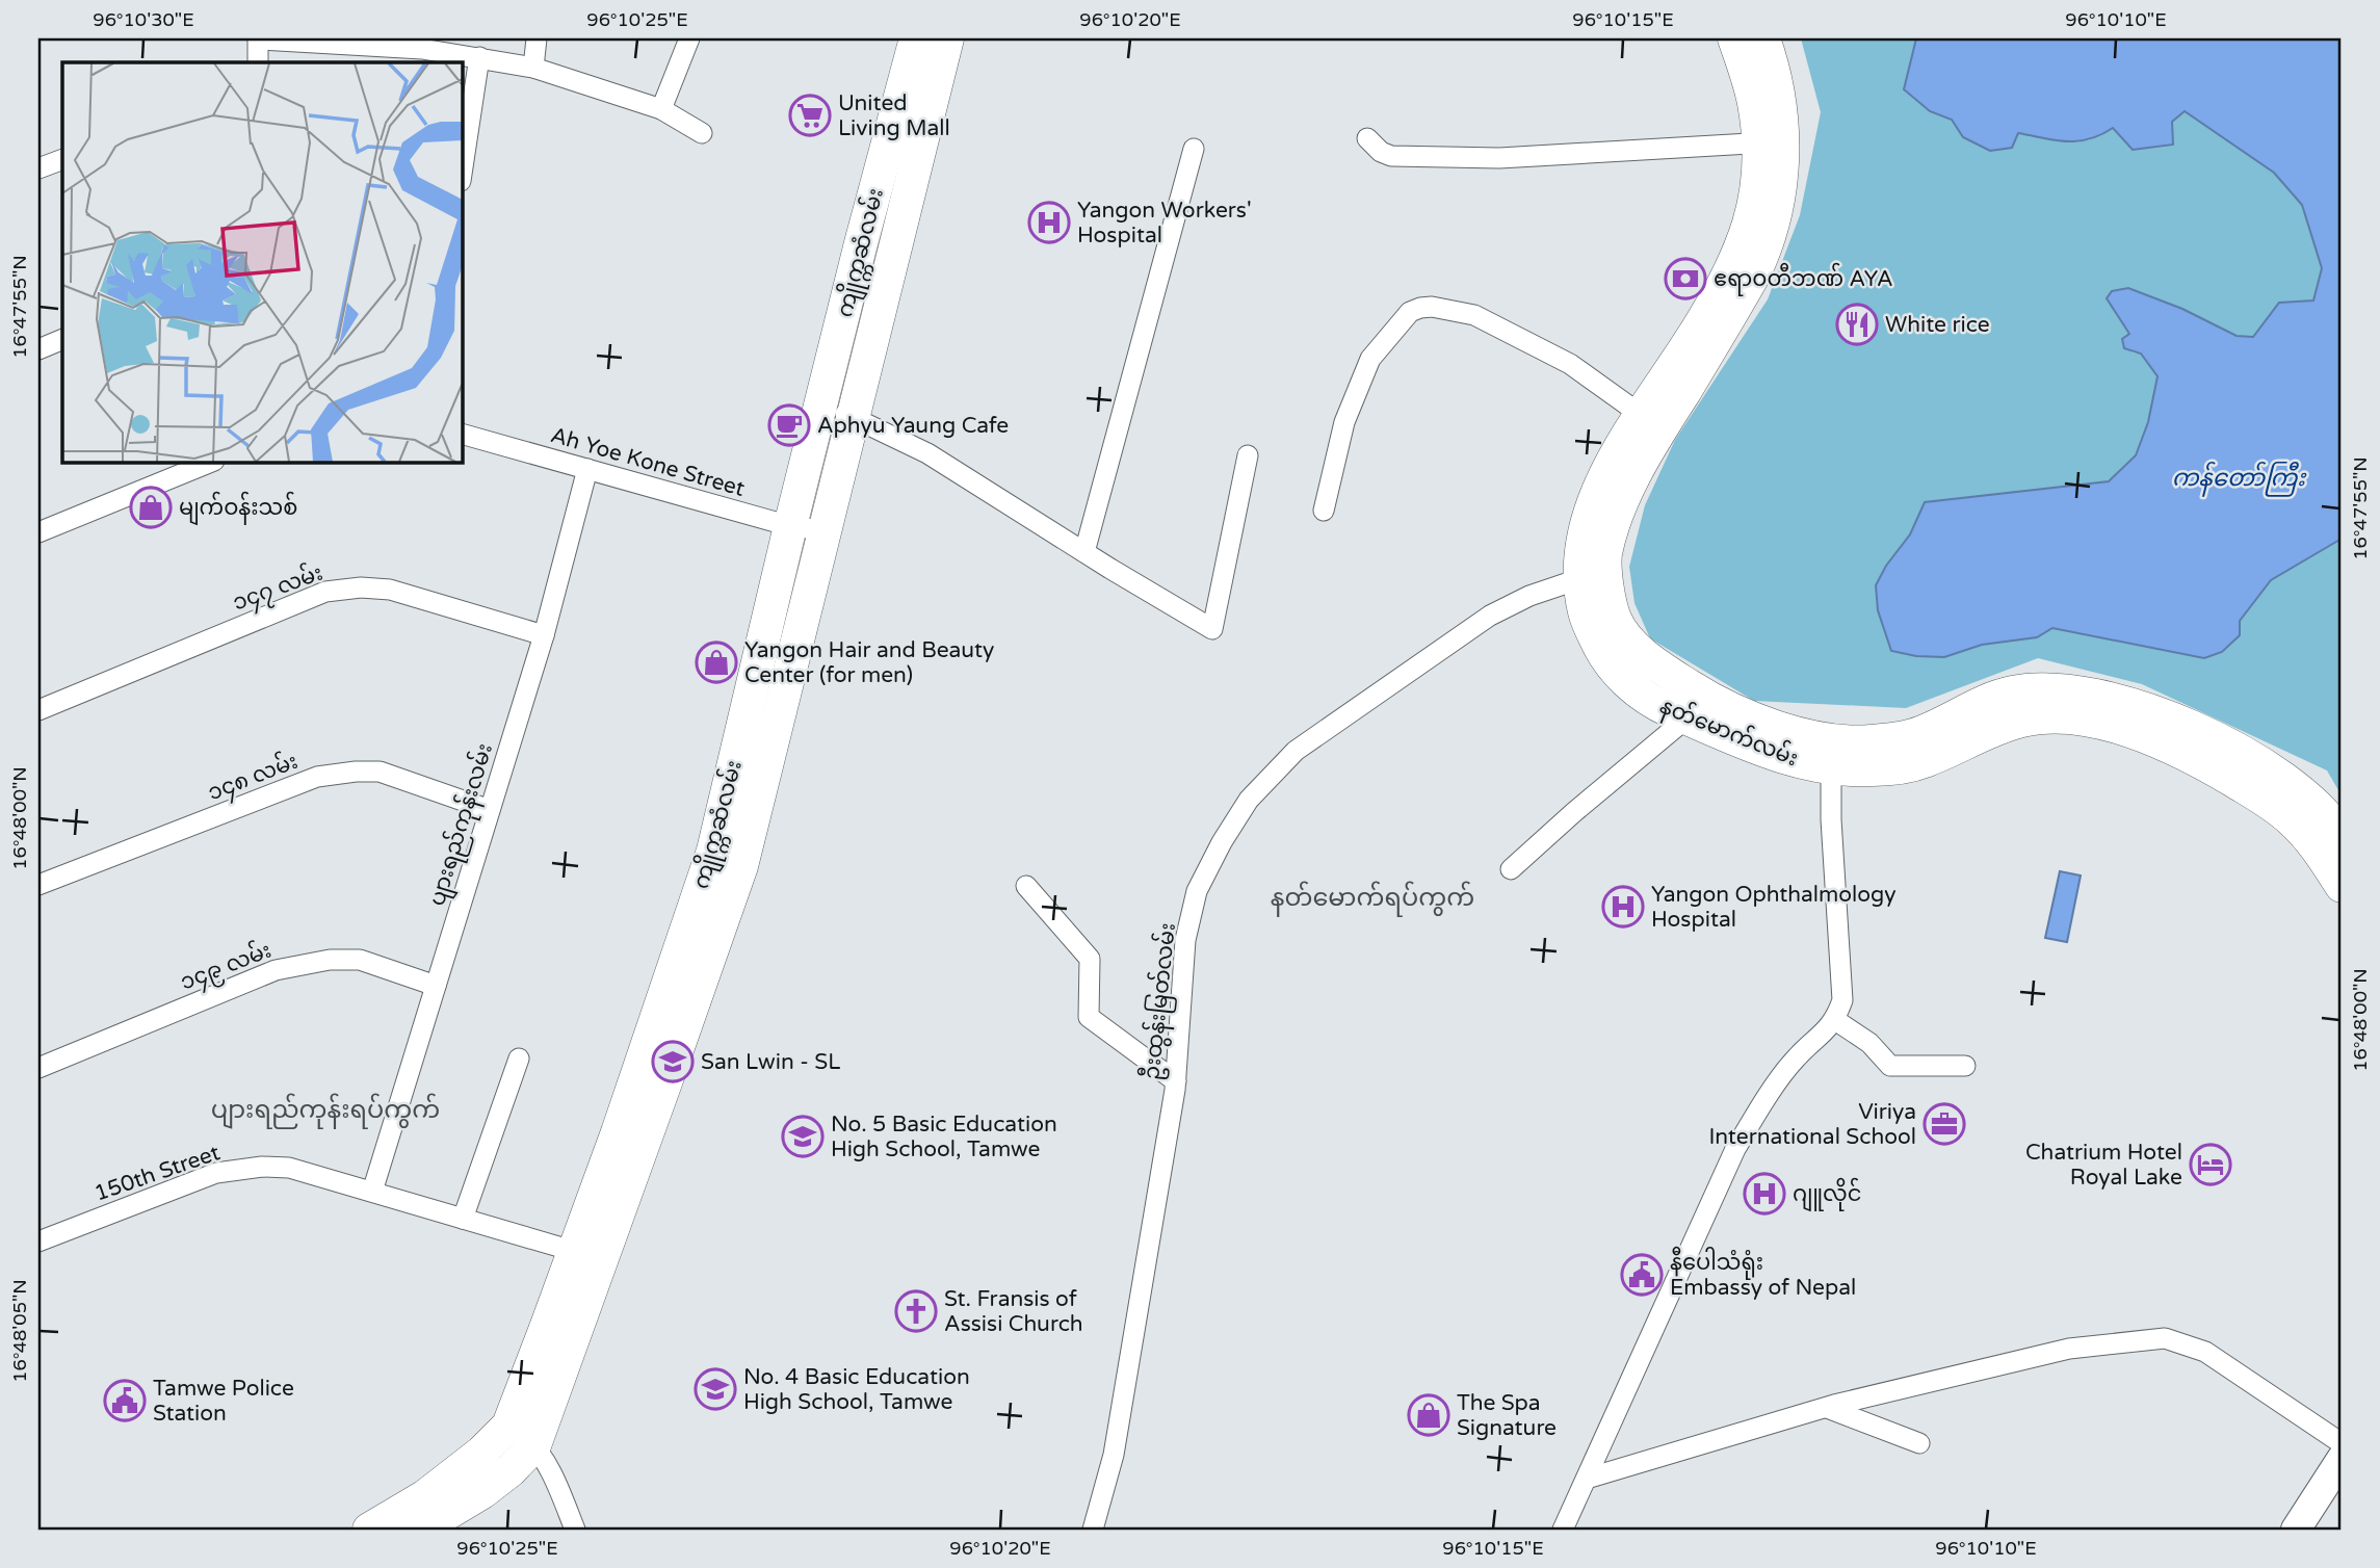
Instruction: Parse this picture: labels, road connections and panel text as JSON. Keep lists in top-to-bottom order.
{
  "streets": {
    "main road": ["ကျိုက္ကဆံလမ်း", "နတ်မောက်လမ်း"],
    "street": [
      "Ah Yoe Kone Street",
      "၁၄၇ လမ်း",
      "၁၄၈ လမ်း",
      "ပျားရည်ကုန်းလမ်း",
      "၁၄၉ လမ်း",
      "ဦးထွန်းမြတ်လမ်း",
      "150th Street"
    ]
  },
  "crossings": [
    ["ကျိုက္ကဆံလမ်း", "Ah Yoe Kone Street"],
    ["ကျိုက္ကဆံလမ်း", "150th Street"],
    ["Ah Yoe Kone Street", "ပျားရည်ကုန်းလမ်း"],
    ["၁၄၇ လမ်း", "ပျားရည်ကုန်းလမ်း"],
    ["နတ်မောက်လမ်း", "ဦးထွန်းမြတ်လမ်း"],
    ["၁၄၈ လမ်း", "ပျားရည်ကုန်းလမ်း"],
    ["ပျားရည်ကုန်းလမ်း", "၁၄၉ လမ်း"],
    ["ပျားရည်ကုန်းလမ်း", "150th Street"]
  ],
  "districts": ["နတ်မောက်ရပ်ကွက်", "ပျားရည်ကုန်းရပ်ကွက်"],
  "water": ["ကန်တော်ကြီး"],
  "places": {
    "supermarket": ["United Living Mall"],
    "hospital": ["Yangon Workers' Hospital", "Yangon Ophthalmology Hospital", "ဂျူလိုင်"],
    "bank": ["ဧရာဝတီဘဏ် AYA"],
    "restaurant": ["White rice"],
    "cafe": ["Aphyu Yaung Cafe"],
    "shop": ["မျက်ဝန်းသစ်", "Yangon Hair and Beauty Center (for men)", "The Spa Signature"],
    "school or university": ["San Lwin - SL", "No. 5 Basic Education High School, Tamwe", "No. 4 Basic Education High School, Tamwe"],
    "office": ["Viriya International School"],
    "hotel": ["Chatrium Hotel Royal Lake"],
    "public building": ["နီပေါသံရုံး Embassy of Nepal", "Tamwe Police Station"],
    "church": ["St. Fransis of Assisi Church"]
  },
  "coordinates": [
    "96°10'30\"E",
    "96°10'25\"E",
    "96°10'20\"E",
    "96°10'15\"E",
    "96°10'10\"E",
    "16°47'55\"N",
    "16°48'00\"N",
    "16°48'05\"N"
  ]
}
